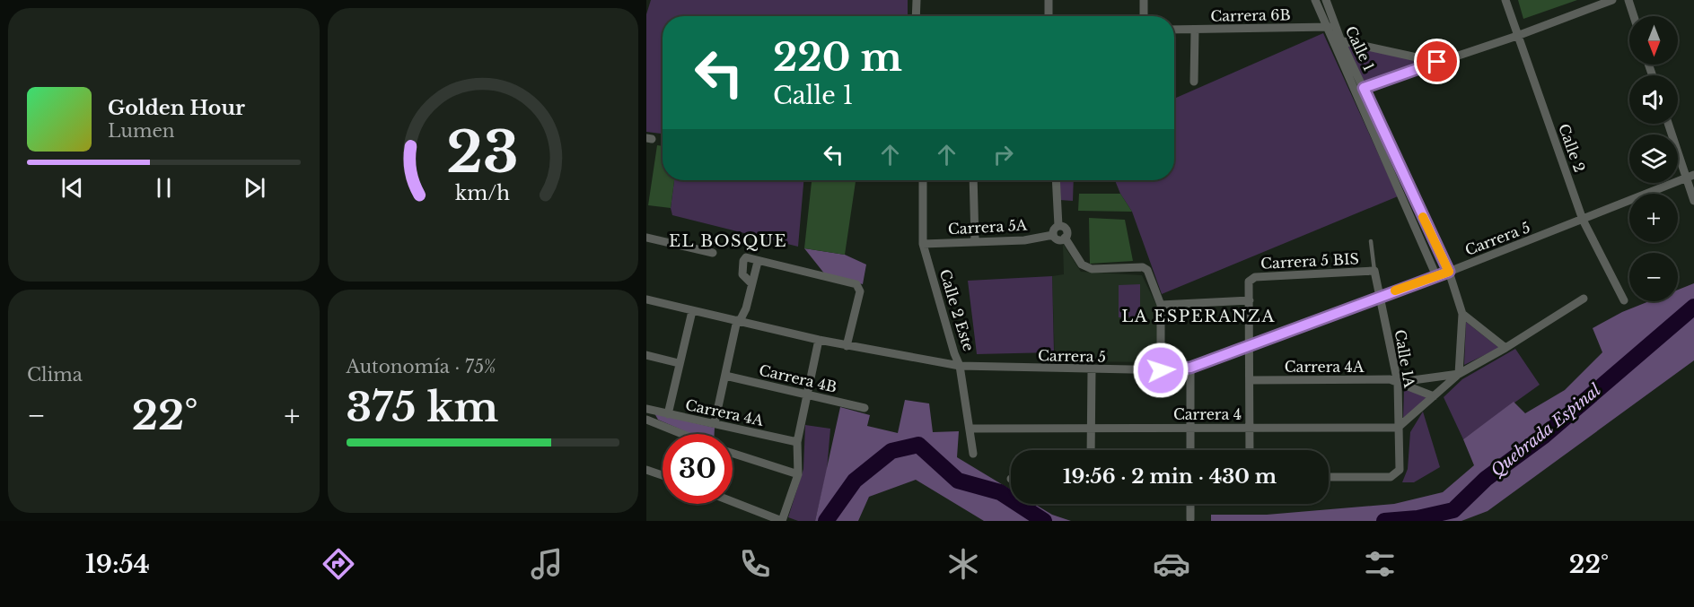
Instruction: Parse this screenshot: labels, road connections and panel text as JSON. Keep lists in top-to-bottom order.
{
  "streets": {
    "street": [
      "Carrera 6B",
      "Calle 1",
      "Calle 2",
      "Carrera 5A",
      "Carrera 5",
      "Carrera 5 BIS",
      "Calle 2 Este",
      "Calle 1A",
      "Carrera 4A",
      "Carrera 4B",
      "Carrera 4"
    ]
  },
  "crossings": [
    ["Carrera 6B", "Calle 1"],
    ["Calle 1", "Carrera 5"],
    ["Calle 1", "Carrera 4A"],
    ["Calle 2", "Carrera 5"],
    ["Carrera 5A", "Calle 2 Este"],
    ["Carrera 5", "Calle 2 Este"],
    ["Carrera 5", "Calle 1A"],
    ["Carrera 5 BIS", "Calle 1A"],
    ["Calle 2 Este", "Carrera 4"],
    ["Calle 1A", "Carrera 4A"],
    ["Calle 1A", "Carrera 4"]
  ],
  "districts": ["EL BOSQUE", "LA ESPERANZA"],
  "water": ["Quebrada Espinal"],
  "north": "bottom",
  "page": {
    "map_buttons": ["+", "−"],
    "turn": ["220 m", "Calle 1"],
    "song": ["Golden Hour", "Lumen"],
    "tile": [
      "Clima",
      ["Autonomía · 75%", "375 km"]
    ],
    "heat": ["−", "22°", "+"],
    "limit": "30",
    "trip": "19:56 · 2 min · 430 m",
    "tabs": ["19:54", "22°"],
    "gauge": ["23", "km/h"]
  }
}
